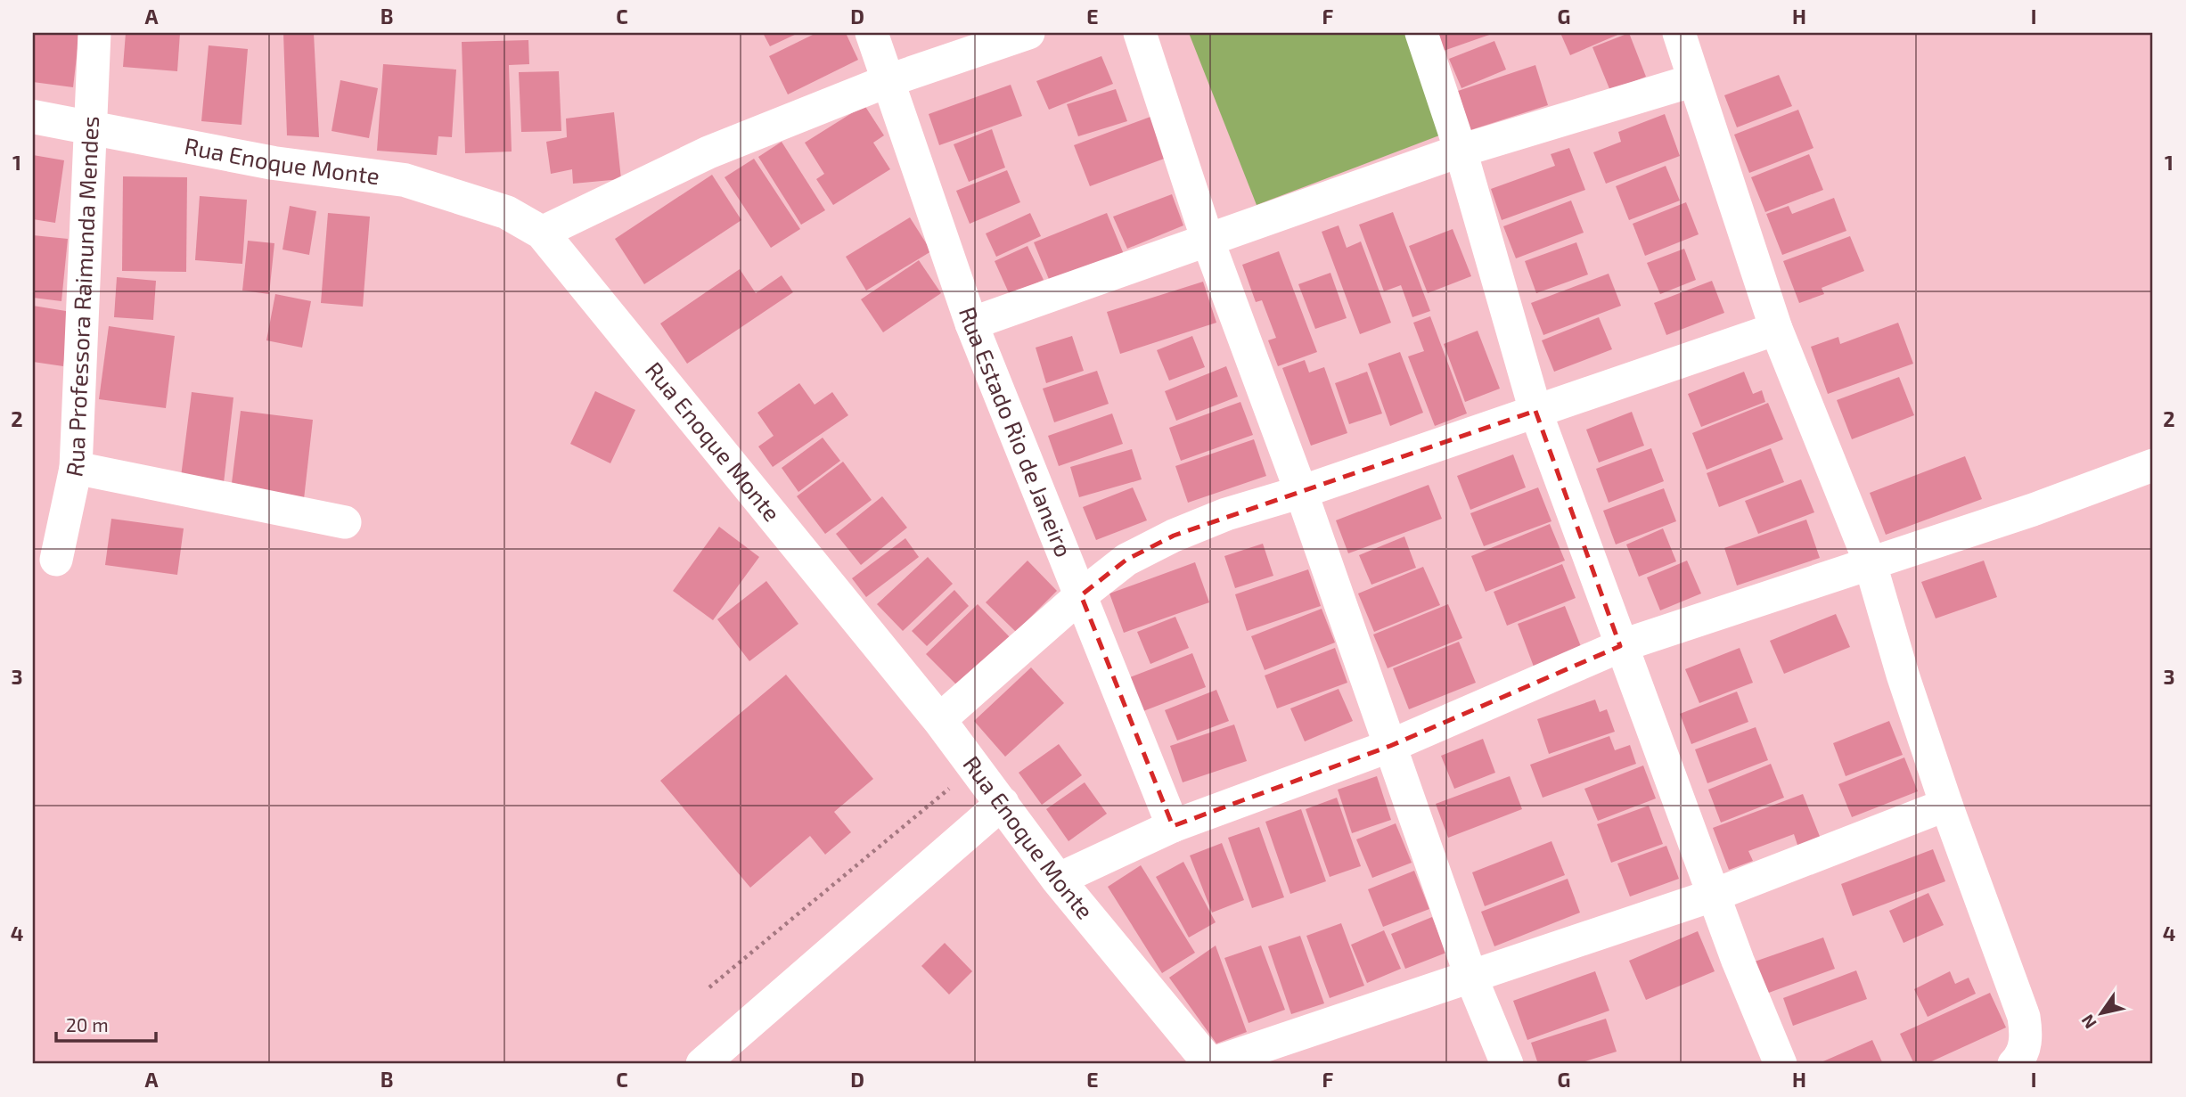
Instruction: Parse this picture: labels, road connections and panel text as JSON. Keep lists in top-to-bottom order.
{
  "streets": {
    "main road": ["Rua Enoque Monte"],
    "street": ["Rua Professora Raimunda Mendes", "Rua Estado Rio de Janeiro"]
  },
  "crossings": [
    ["Rua Enoque Monte", "Rua Professora Raimunda Mendes"]
  ],
  "scale_bar": "20 m",
  "north": "bottom left",
  "grid": {
    "columns": [
      "A",
      "B",
      "C",
      "D",
      "E",
      "F",
      "G",
      "H",
      "I"
    ],
    "rows": [
      "1",
      "2",
      "3",
      "4"
    ]
  }
}
